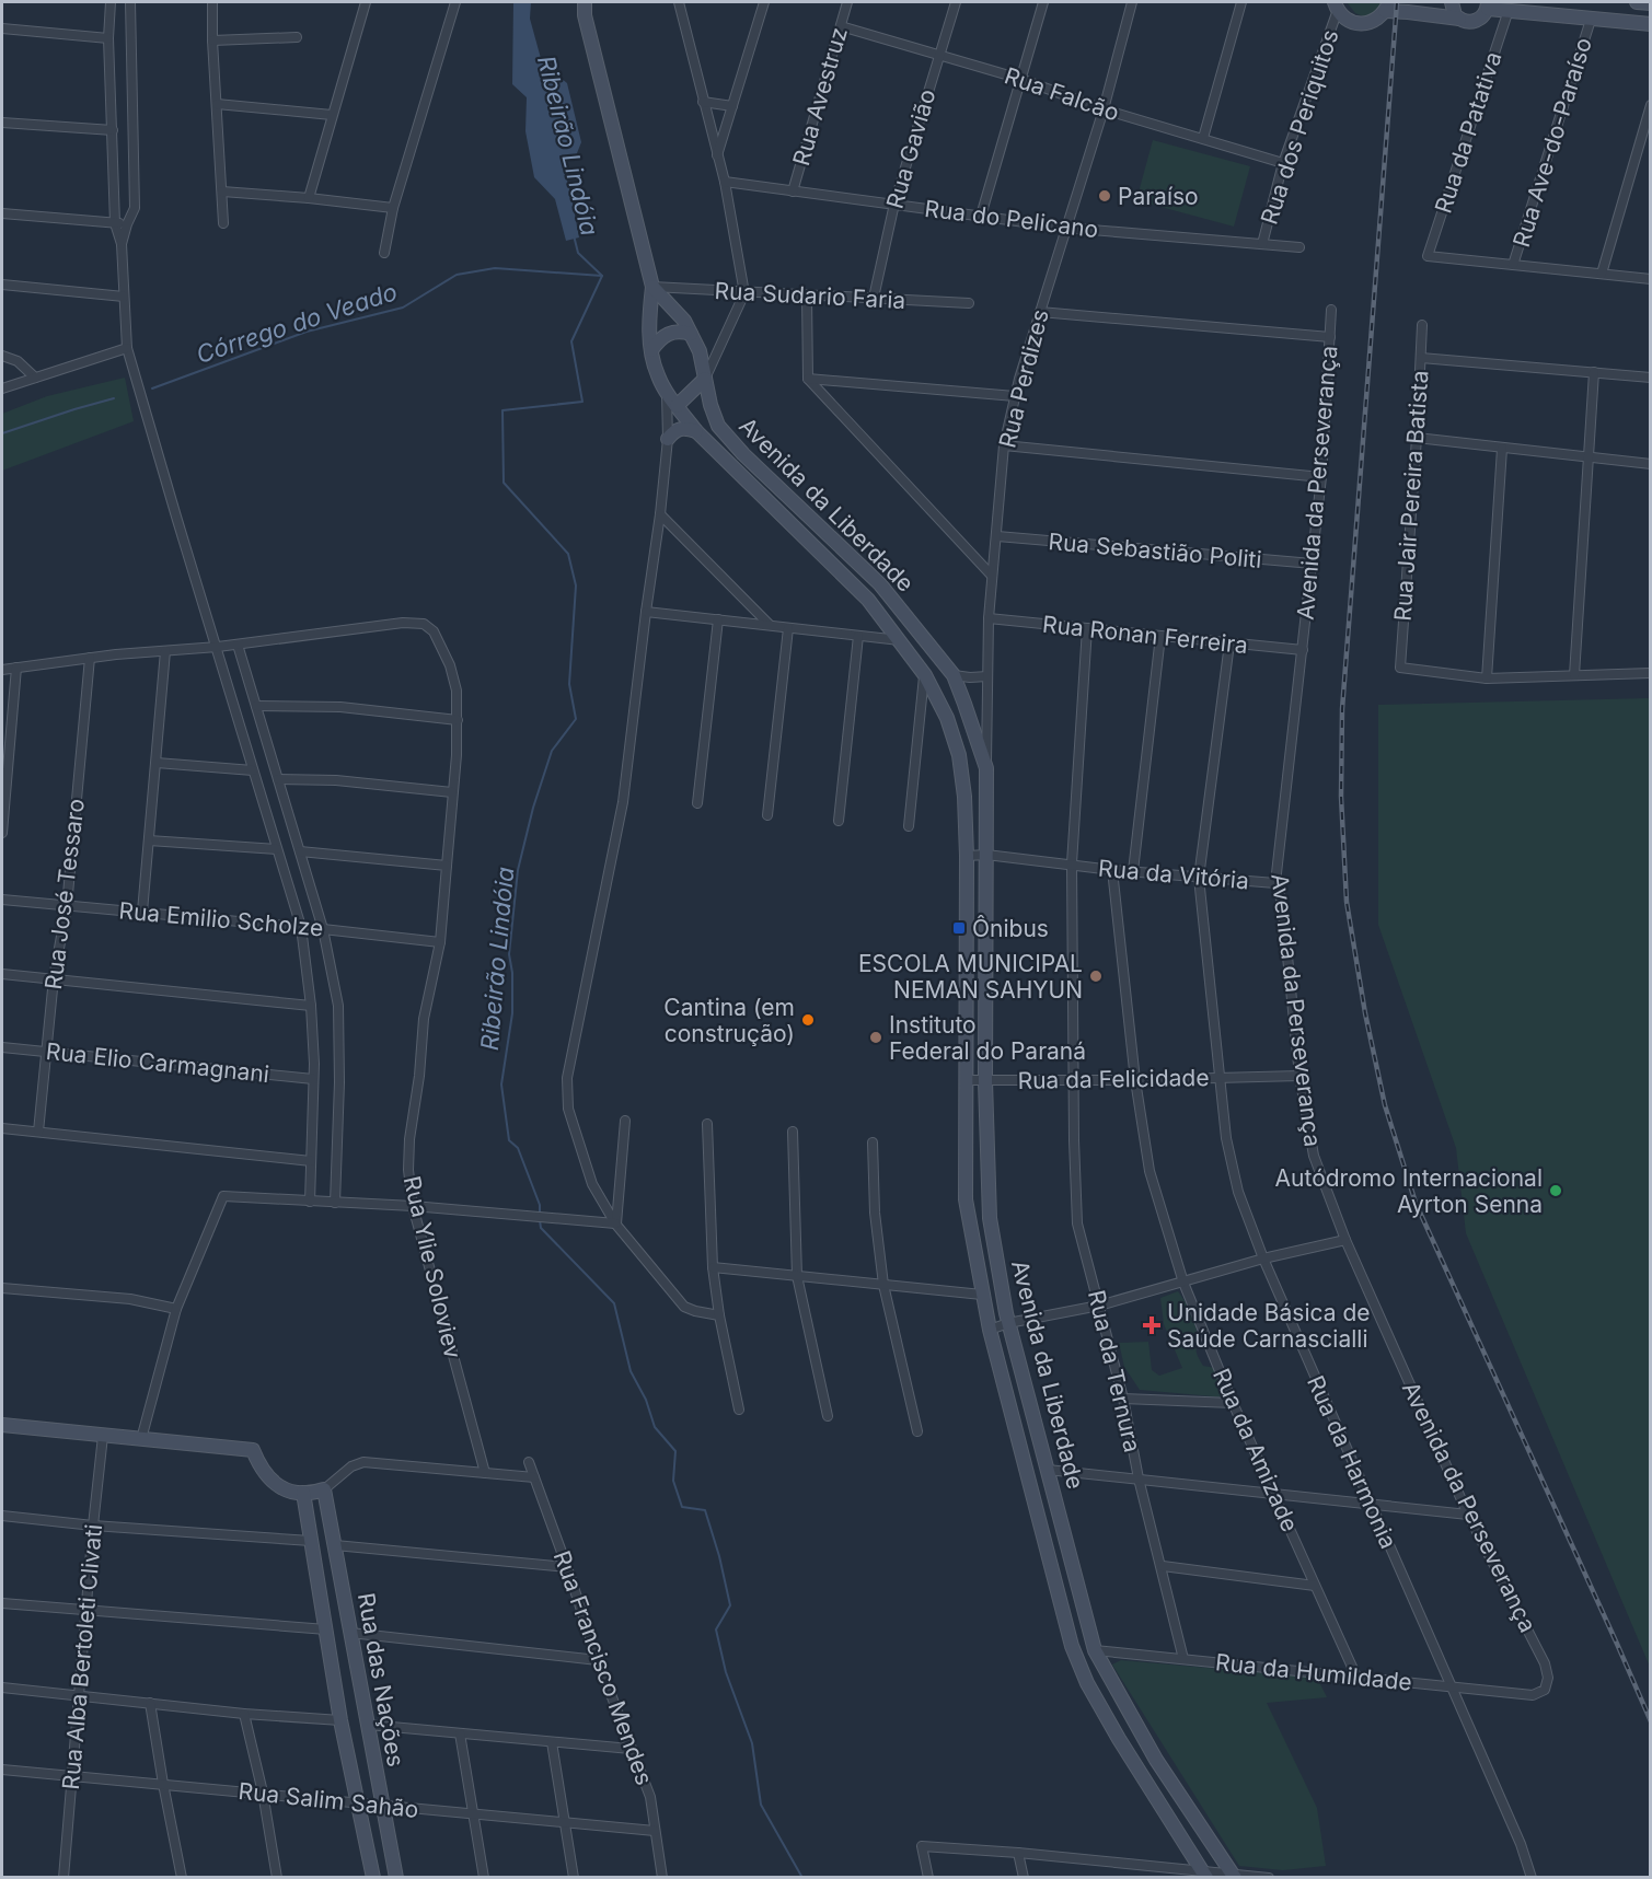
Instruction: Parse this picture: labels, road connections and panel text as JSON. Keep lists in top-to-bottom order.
{
  "streets": {
    "street": [
      "Rua Falcão",
      "Rua Avestruz",
      "Rua dos Periquitos",
      "Rua da Patativa",
      "Rua Ave-do-Paraíso",
      "Rua Gavião",
      "Rua do Pelicano",
      "Rua Sudario Faria",
      "Rua Perdizes",
      "Avenida da Perseverança",
      "Rua Jair Pereira Batista",
      "Avenida da Liberdade",
      "Rua Sebastião Politi",
      "Rua Ronan Ferreira",
      "Rua da Vitória",
      "Rua José Tessaro",
      "Rua Emilio Scholze",
      "Rua Elio Carmagnani",
      "Rua da Felicidade",
      "Rua Ylie Soloviev",
      "Rua da Ternura",
      "Rua da Amizade",
      "Rua da Harmonia",
      "Rua Alba Bertoleti Clivati",
      "Rua Francisco Mendes",
      "Rua da Humildade",
      "Rua das Nações",
      "Rua Salim Sahão"
    ]
  },
  "crossings": [
    ["Rua Falcão", "Rua Avestruz"],
    ["Rua Falcão", "Rua dos Periquitos"],
    ["Rua Falcão", "Rua Gavião"],
    ["Rua Falcão", "Rua Perdizes"],
    ["Rua Avestruz", "Rua do Pelicano"],
    ["Rua dos Periquitos", "Rua do Pelicano"],
    ["Rua da Patativa", "Rua Ave-do-Paraíso"],
    ["Rua Gavião", "Rua do Pelicano"],
    ["Rua Gavião", "Rua Sudario Faria"],
    ["Rua do Pelicano", "Rua Perdizes"],
    ["Rua Sudario Faria", "Avenida da Liberdade"],
    ["Rua Perdizes", "Avenida da Liberdade"],
    ["Rua Perdizes", "Rua Sebastião Politi"],
    ["Rua Perdizes", "Rua Ronan Ferreira"],
    ["Avenida da Perseverança", "Rua Sebastião Politi"],
    ["Avenida da Perseverança", "Rua Ronan Ferreira"],
    ["Avenida da Perseverança", "Rua da Vitória"],
    ["Avenida da Perseverança", "Rua da Felicidade"],
    ["Avenida da Perseverança", "Rua da Humildade"],
    ["Avenida da Liberdade", "Rua da Vitória"],
    ["Avenida da Liberdade", "Rua da Felicidade"],
    ["Avenida da Liberdade", "Rua da Humildade"],
    ["Rua Ronan Ferreira", "Rua da Harmonia"],
    ["Rua da Vitória", "Rua da Felicidade"],
    ["Rua da Vitória", "Rua da Ternura"],
    ["Rua da Vitória", "Rua da Amizade"],
    ["Rua da Vitória", "Rua da Harmonia"],
    ["Rua José Tessaro", "Rua Emilio Scholze"],
    ["Rua José Tessaro", "Rua Elio Carmagnani"],
    ["Rua Emilio Scholze", "Rua Ylie Soloviev"],
    ["Rua da Felicidade", "Rua da Ternura"],
    ["Rua da Felicidade", "Rua da Amizade"],
    ["Rua da Felicidade", "Rua da Harmonia"],
    ["Rua da Ternura", "Rua da Humildade"],
    ["Rua da Amizade", "Rua da Humildade"],
    ["Rua da Harmonia", "Rua da Humildade"],
    ["Rua Alba Bertoleti Clivati", "Rua Salim Sahão"],
    ["Rua Francisco Mendes", "Rua Salim Sahão"],
    ["Rua das Nações", "Rua Salim Sahão"]
  ],
  "water": ["Ribeirão Lindóia", "Córrego do Veado"],
  "places": {
    "other": [
      "Paraíso",
      "ESCOLA MUNICIPAL NEMAN SAHYUN",
      "Cantina (em construção)",
      "Instituto Federal do Paraná",
      "Autódromo Internacional Ayrton Senna"
    ],
    "transit": ["Ônibus"],
    "health": ["Unidade Básica de Saúde Carnascialli"]
  }
}
